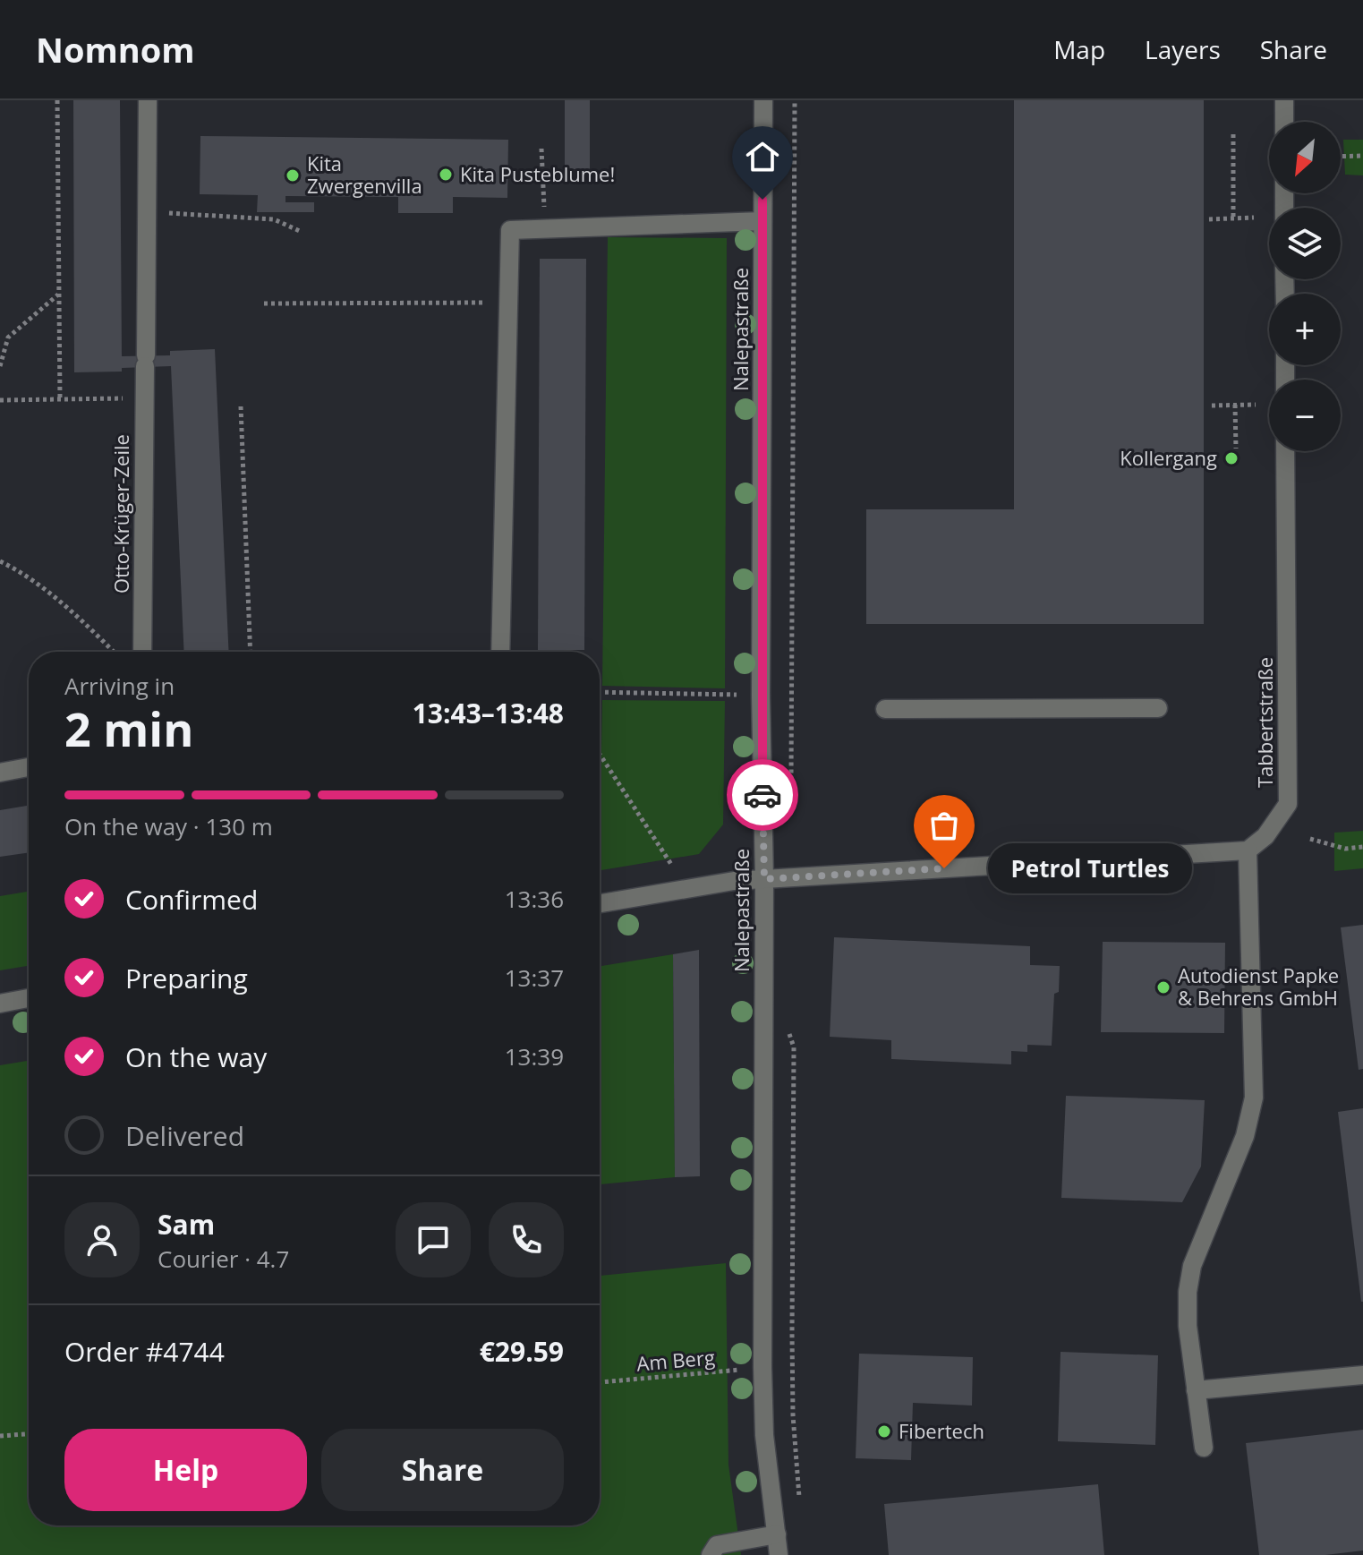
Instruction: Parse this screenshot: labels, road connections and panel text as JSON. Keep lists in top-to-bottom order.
{
  "streets": {
    "street": ["Nalepastraße", "Otto-Krüger-Zeile", "Tabbertstraße"],
    "path": ["Am Berg"]
  },
  "crossings": [
    ["Nalepastraße", "Am Berg"]
  ],
  "places": [
    "Kita Pusteblume!",
    "Kita Zwergenvilla",
    "Kollergang",
    "Petrol Turtles",
    "Autodienst Papke & Behrens GmbH",
    "Fibertech"
  ],
  "north": "bottom left",
  "page": {
    "header": "Nomnom",
    "nav": ["Map", "Layers", "Share"],
    "map_buttons": ["+", "−"],
    "heading": ["2 min", "Arriving in", "13:43–13:48"],
    "panel": [
      "Sam",
      "Courier · 4.7",
      "Order #4744",
      "€29.59"
    ],
    "bar": "On the way · 130 m",
    "bubble": "Petrol Turtles",
    "list": [
      ["Confirmed", "13:36"],
      ["Preparing", "13:37"],
      ["On the way", "13:39"],
      "Delivered"
    ],
    "buttons": ["Help", "Share"]
  }
}
